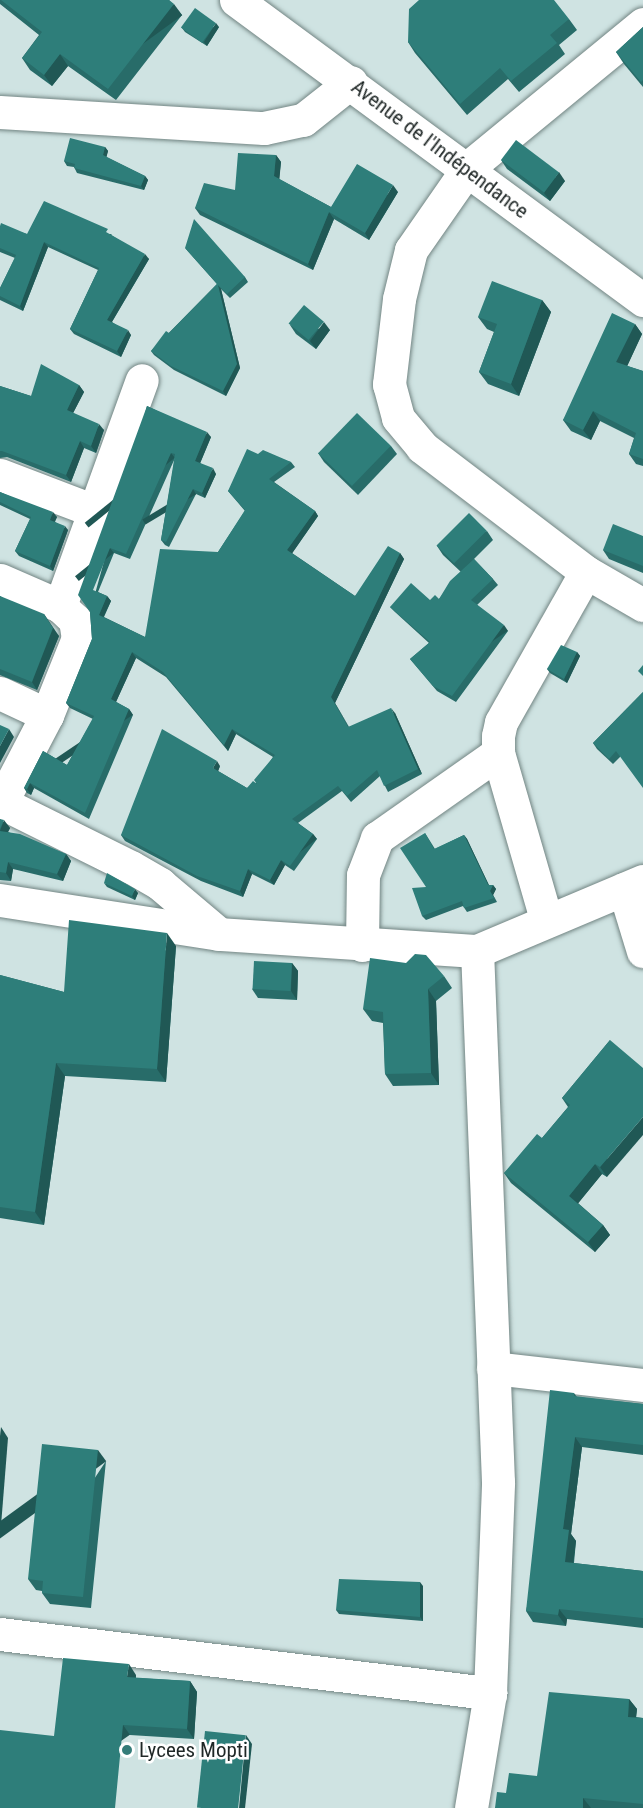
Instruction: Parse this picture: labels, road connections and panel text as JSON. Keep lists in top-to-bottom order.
{
  "streets": {
    "street": ["Avenue de l'Indépendance"]
  },
  "places": ["Lycees Mopti"]
}
